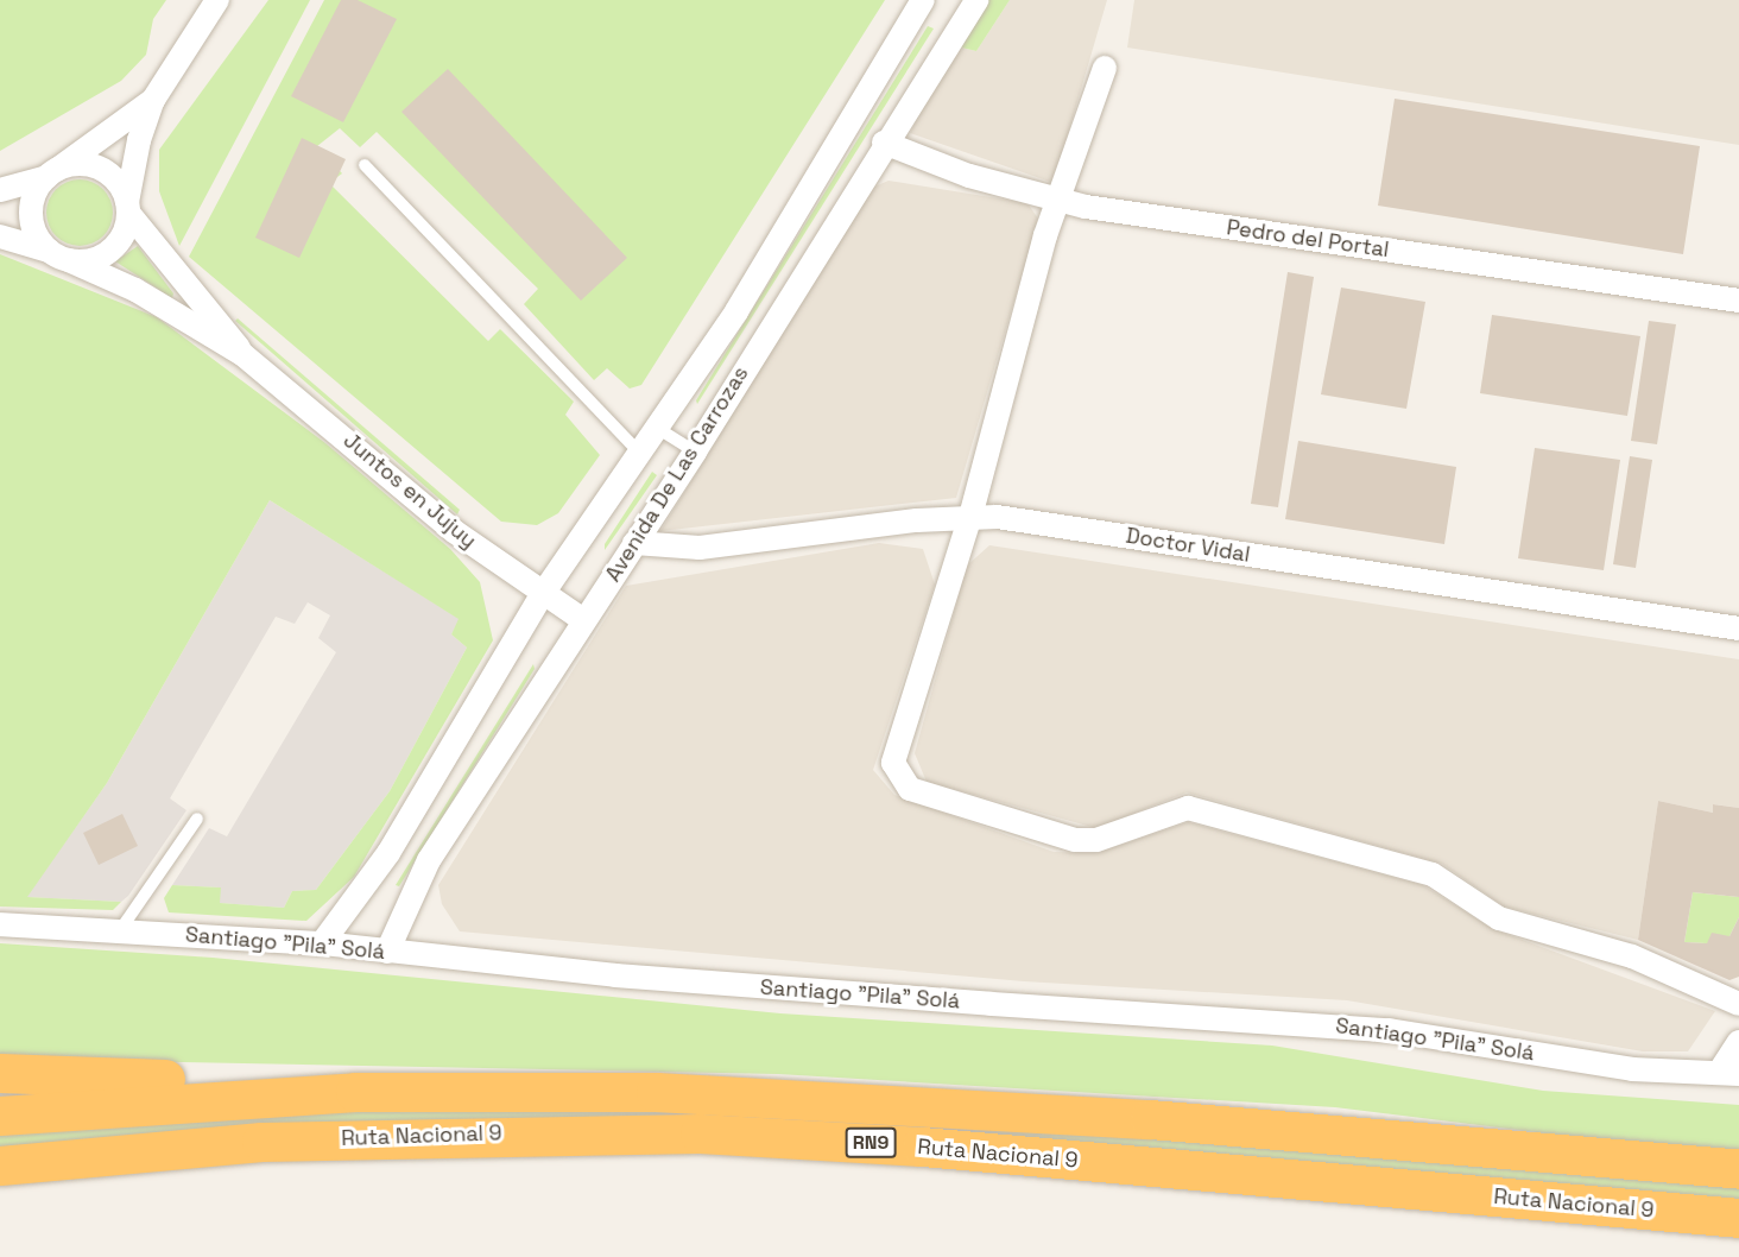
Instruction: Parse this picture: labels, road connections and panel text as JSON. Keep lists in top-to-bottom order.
{
  "streets": {
    "highway": ["Ruta Nacional 9", "RN9"],
    "street": [
      "Pedro del Portal",
      "Avenida De Las Carrozas",
      "Juntos en Jujuy",
      "Doctor Vidal",
      "Santiago \"Pila\" Solá"
    ]
  },
  "crossings": [
    ["Pedro del Portal", "Avenida De Las Carrozas"],
    ["Avenida De Las Carrozas", "Juntos en Jujuy"],
    ["Avenida De Las Carrozas", "Doctor Vidal"],
    ["Avenida De Las Carrozas", "Santiago \"Pila\" Solá"]
  ]
}
